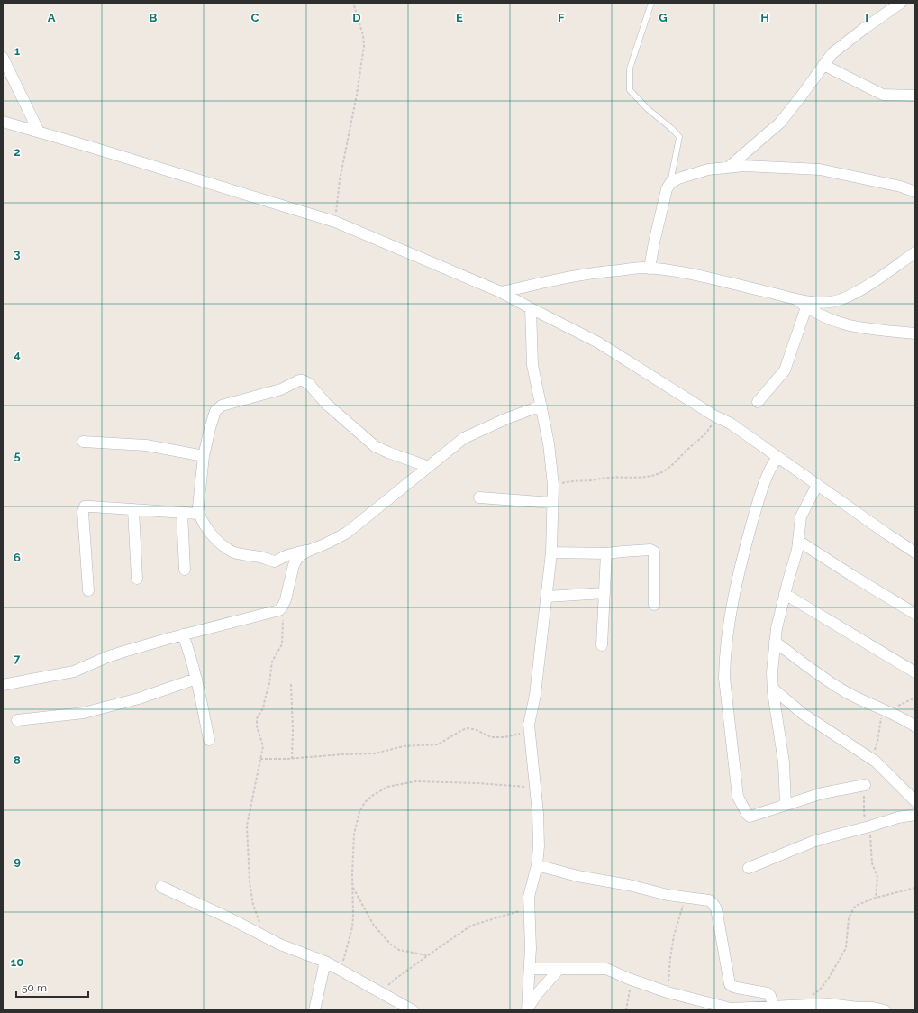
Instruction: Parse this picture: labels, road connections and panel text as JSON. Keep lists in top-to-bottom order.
{
  "scale_bar": "50 m",
  "grid": {
    "columns": [
      "A",
      "B",
      "C",
      "D",
      "E",
      "F",
      "G",
      "H",
      "I"
    ],
    "rows": [
      "1",
      "2",
      "3",
      "4",
      "5",
      "6",
      "7",
      "8",
      "9",
      "10"
    ]
  }
}
